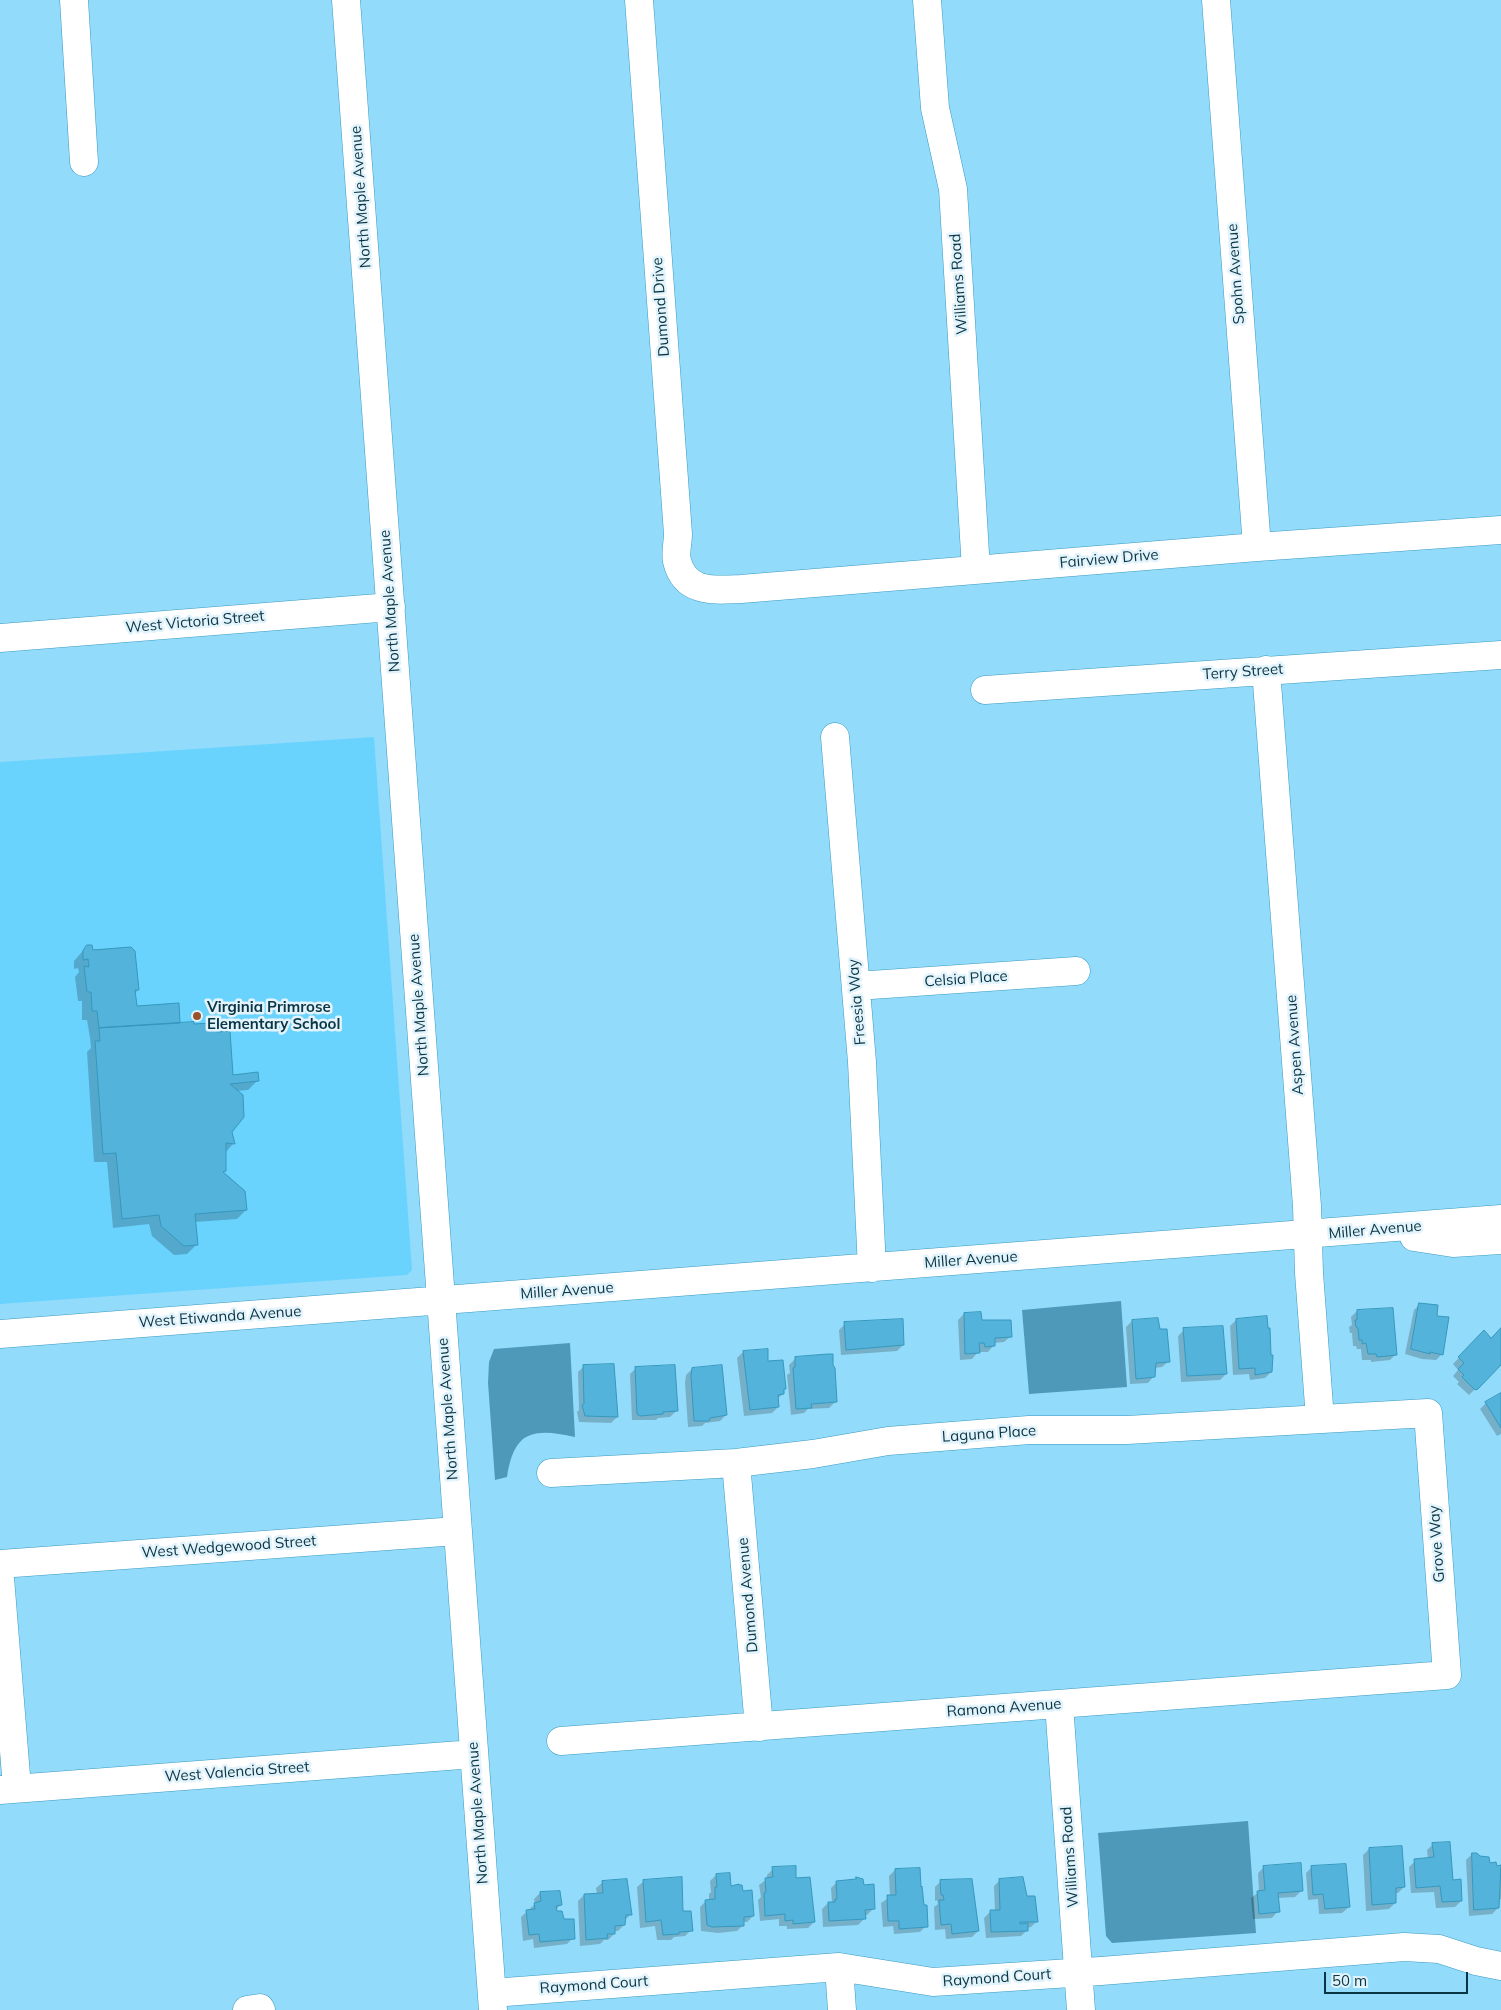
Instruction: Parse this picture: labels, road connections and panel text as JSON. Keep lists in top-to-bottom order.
{
  "streets": {
    "street": [
      "North Maple Avenue",
      "Spohn Avenue",
      "Williams Road",
      "Dumond Drive",
      "Fairview Drive",
      "West Victoria Street",
      "Terry Street",
      "Celsia Place",
      "Freesia Way",
      "Aspen Avenue",
      "Miller Avenue",
      "West Etiwanda Avenue",
      "Laguna Place",
      "Grove Way",
      "West Wedgewood Street",
      "Dumond Avenue",
      "Ramona Avenue",
      "West Valencia Street",
      "Raymond Court"
    ]
  },
  "crossings": [
    ["North Maple Avenue", "West Victoria Street"],
    ["North Maple Avenue", "Miller Avenue"],
    ["North Maple Avenue", "West Etiwanda Avenue"],
    ["North Maple Avenue", "West Wedgewood Street"],
    ["North Maple Avenue", "West Valencia Street"],
    ["North Maple Avenue", "Raymond Court"],
    ["Spohn Avenue", "Fairview Drive"],
    ["Williams Road", "Fairview Drive"],
    ["Williams Road", "Ramona Avenue"],
    ["Williams Road", "Raymond Court"],
    ["Dumond Drive", "Fairview Drive"],
    ["Terry Street", "Aspen Avenue"],
    ["Celsia Place", "Freesia Way"],
    ["Freesia Way", "Miller Avenue"],
    ["Aspen Avenue", "Miller Avenue"],
    ["Aspen Avenue", "Laguna Place"],
    ["Miller Avenue", "West Etiwanda Avenue"],
    ["Laguna Place", "Grove Way"],
    ["Laguna Place", "Dumond Avenue"],
    ["Grove Way", "Ramona Avenue"],
    ["Dumond Avenue", "Ramona Avenue"]
  ],
  "places": ["Virginia Primrose Elementary School"],
  "scale_bar": "50 m"
}
